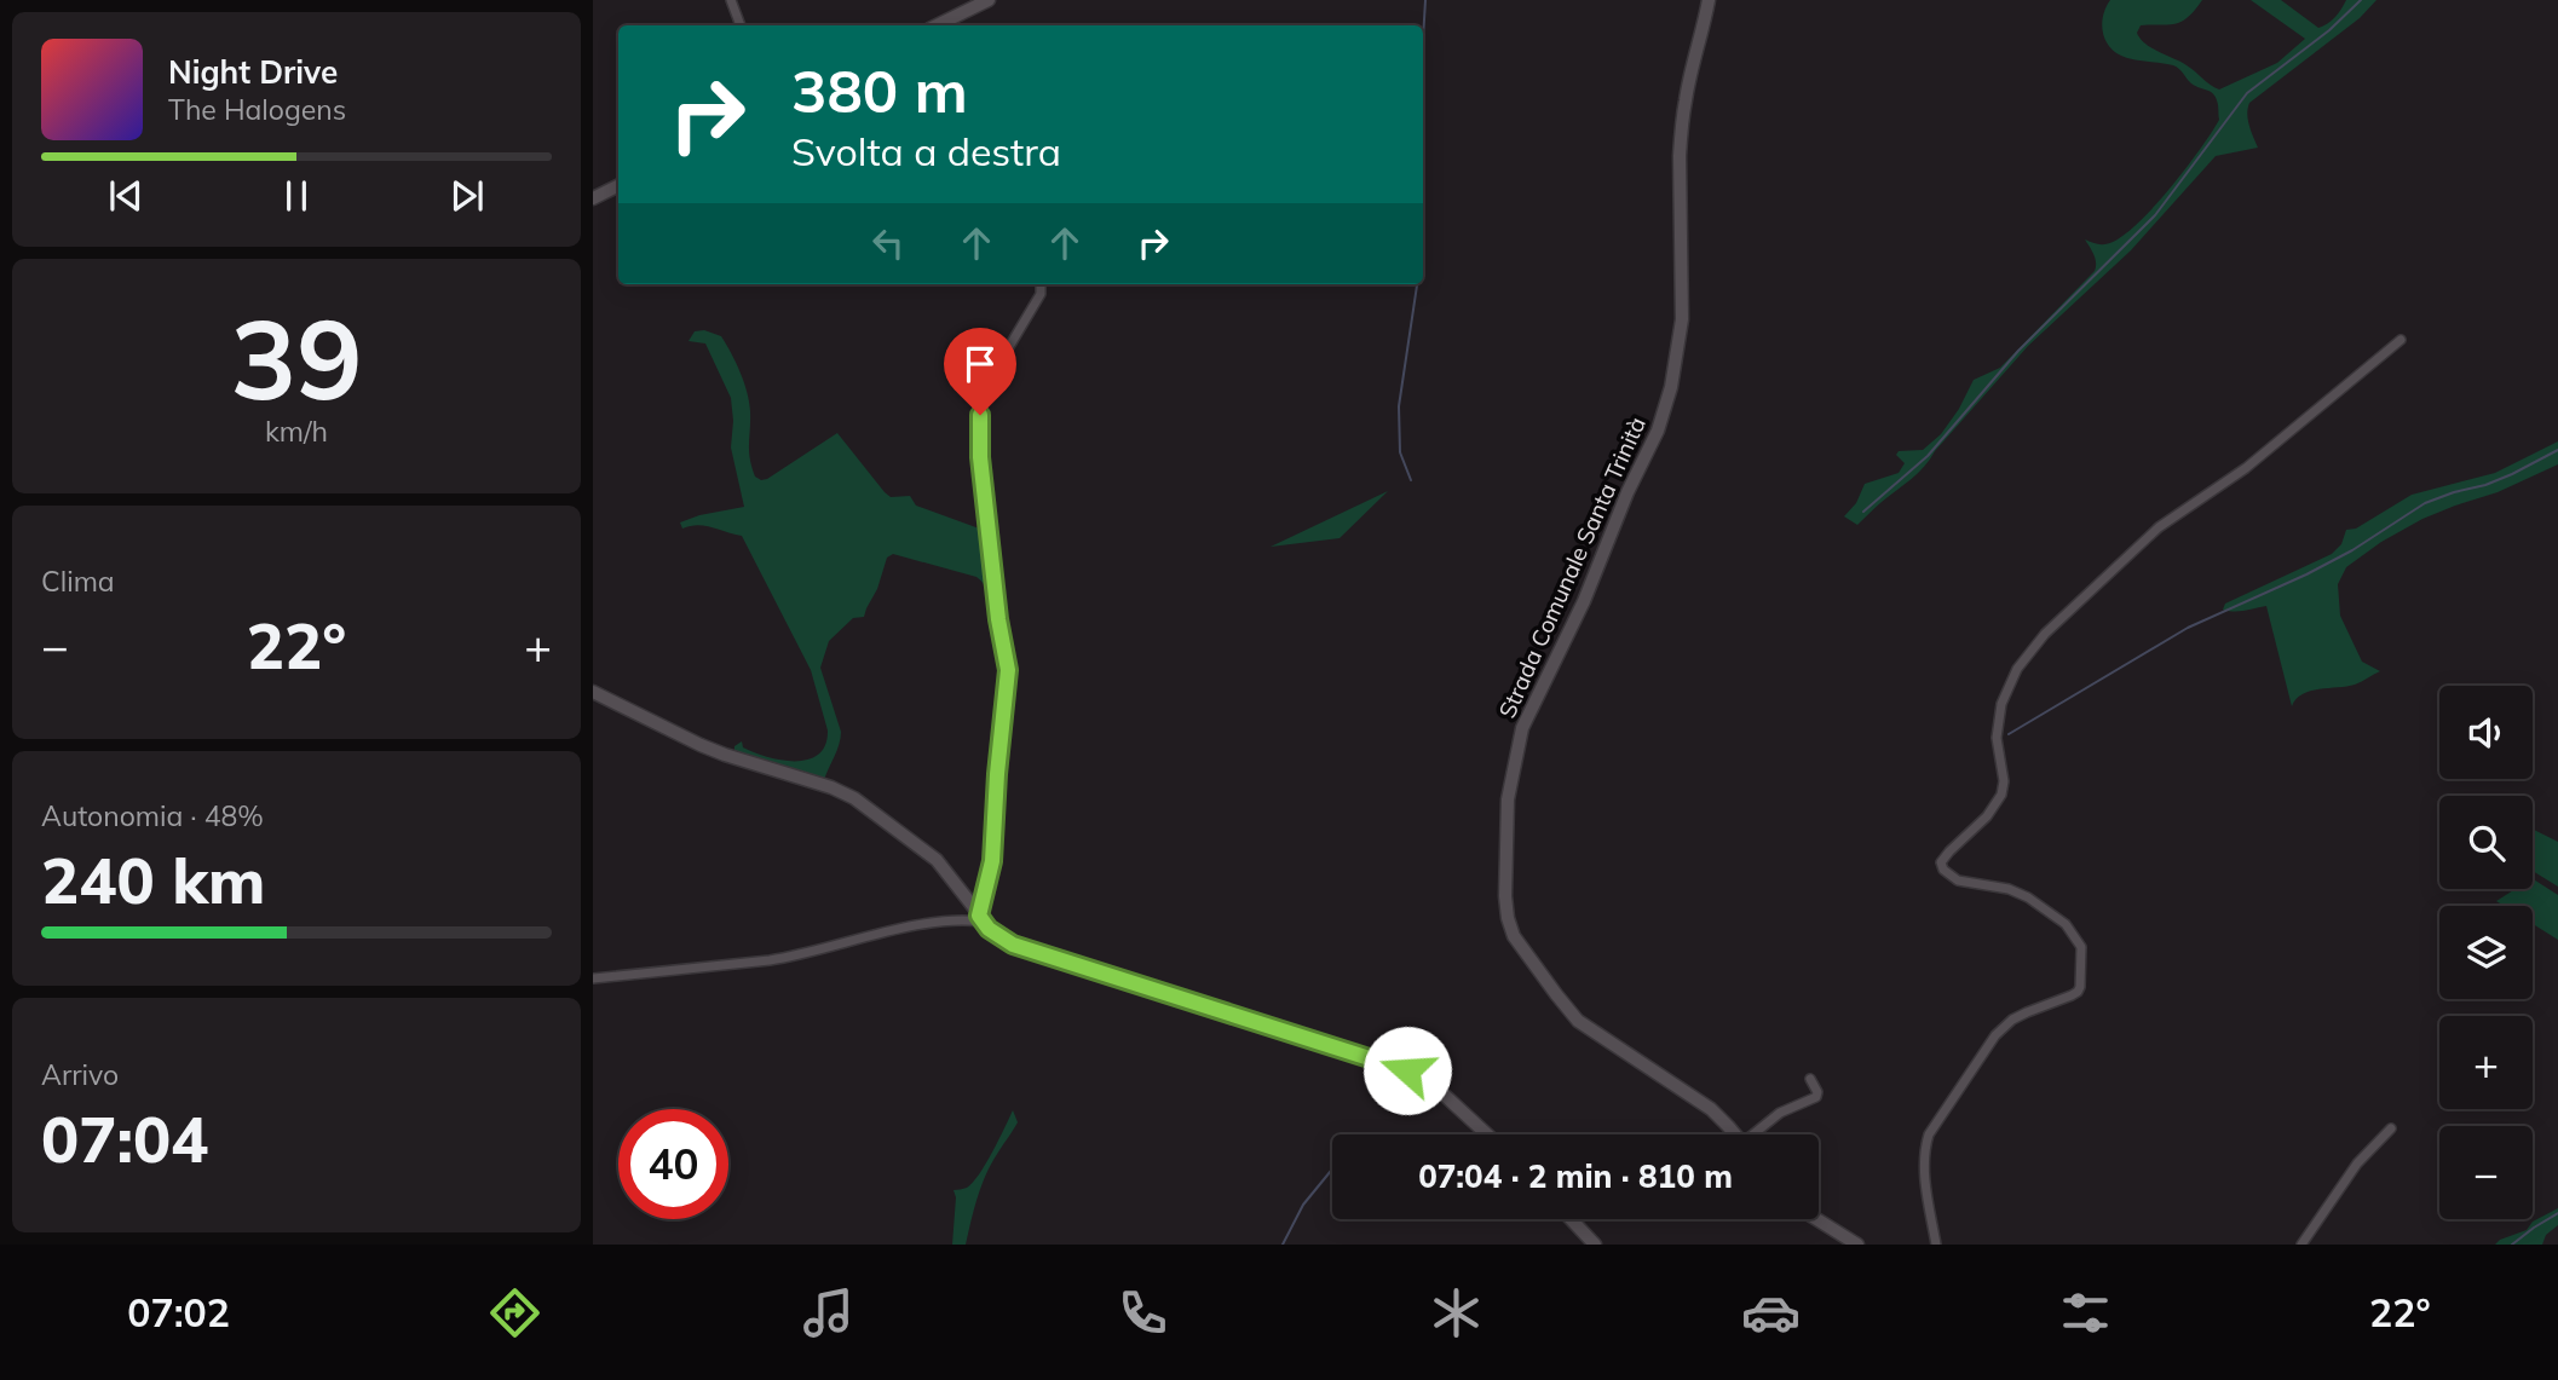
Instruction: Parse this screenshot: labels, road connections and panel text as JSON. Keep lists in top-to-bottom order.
{
  "streets": {
    "street": ["Strada Comunale Santa Trinità"]
  },
  "page": {
    "turn": ["380 m", "Svolta a destra"],
    "song": ["Night Drive", "The Halogens"],
    "tile": [
      ["39", "km/h"],
      "Clima",
      ["Autonomia · 48%", "240 km"],
      ["Arrivo", "07:04"]
    ],
    "heat": ["−", "22°", "+"],
    "map_buttons": ["+", "−"],
    "limit": "40",
    "trip": "07:04 · 2 min · 810 m",
    "tabs": ["07:02", "22°"]
  }
}
